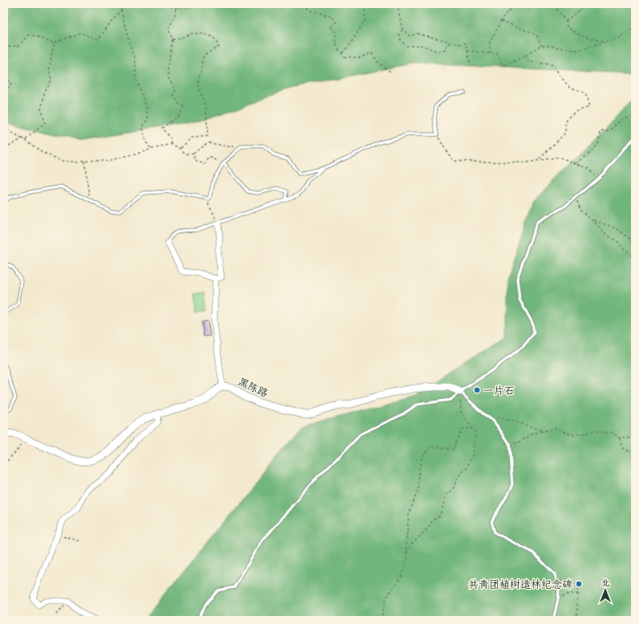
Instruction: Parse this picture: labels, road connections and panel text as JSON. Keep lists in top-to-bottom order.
{
  "streets": {
    "street": ["黑陈路"]
  },
  "places": ["一片石", "共青团植树造林纪念碑"],
  "north": "top"
}
